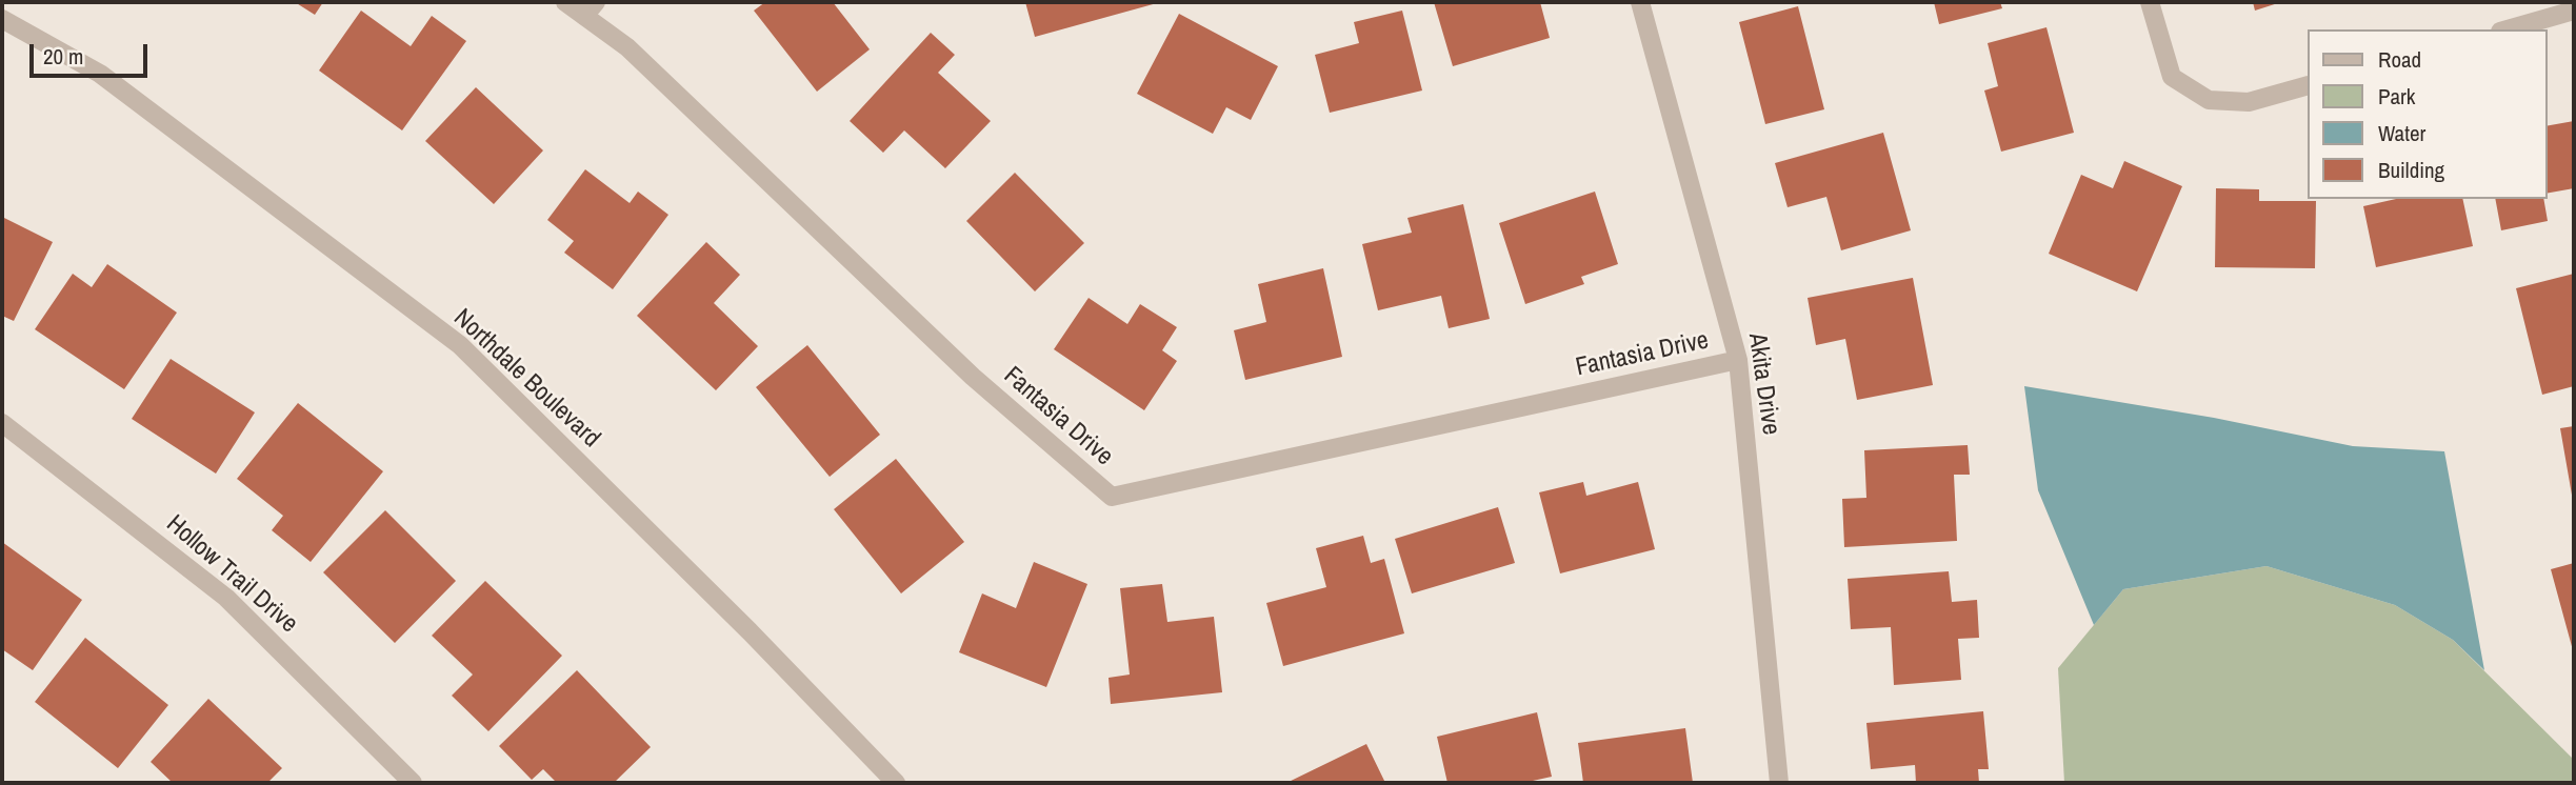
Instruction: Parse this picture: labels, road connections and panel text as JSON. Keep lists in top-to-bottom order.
{
  "streets": {
    "street": [
      "Fantasia Drive",
      "Northdale Boulevard",
      "Akita Drive",
      "Hollow Trail Drive"
    ]
  },
  "crossings": [
    ["Fantasia Drive", "Akita Drive"]
  ],
  "legend": [
    "Road",
    "Park",
    "Water",
    "Building"
  ],
  "scale_bar": "20 m"
}
